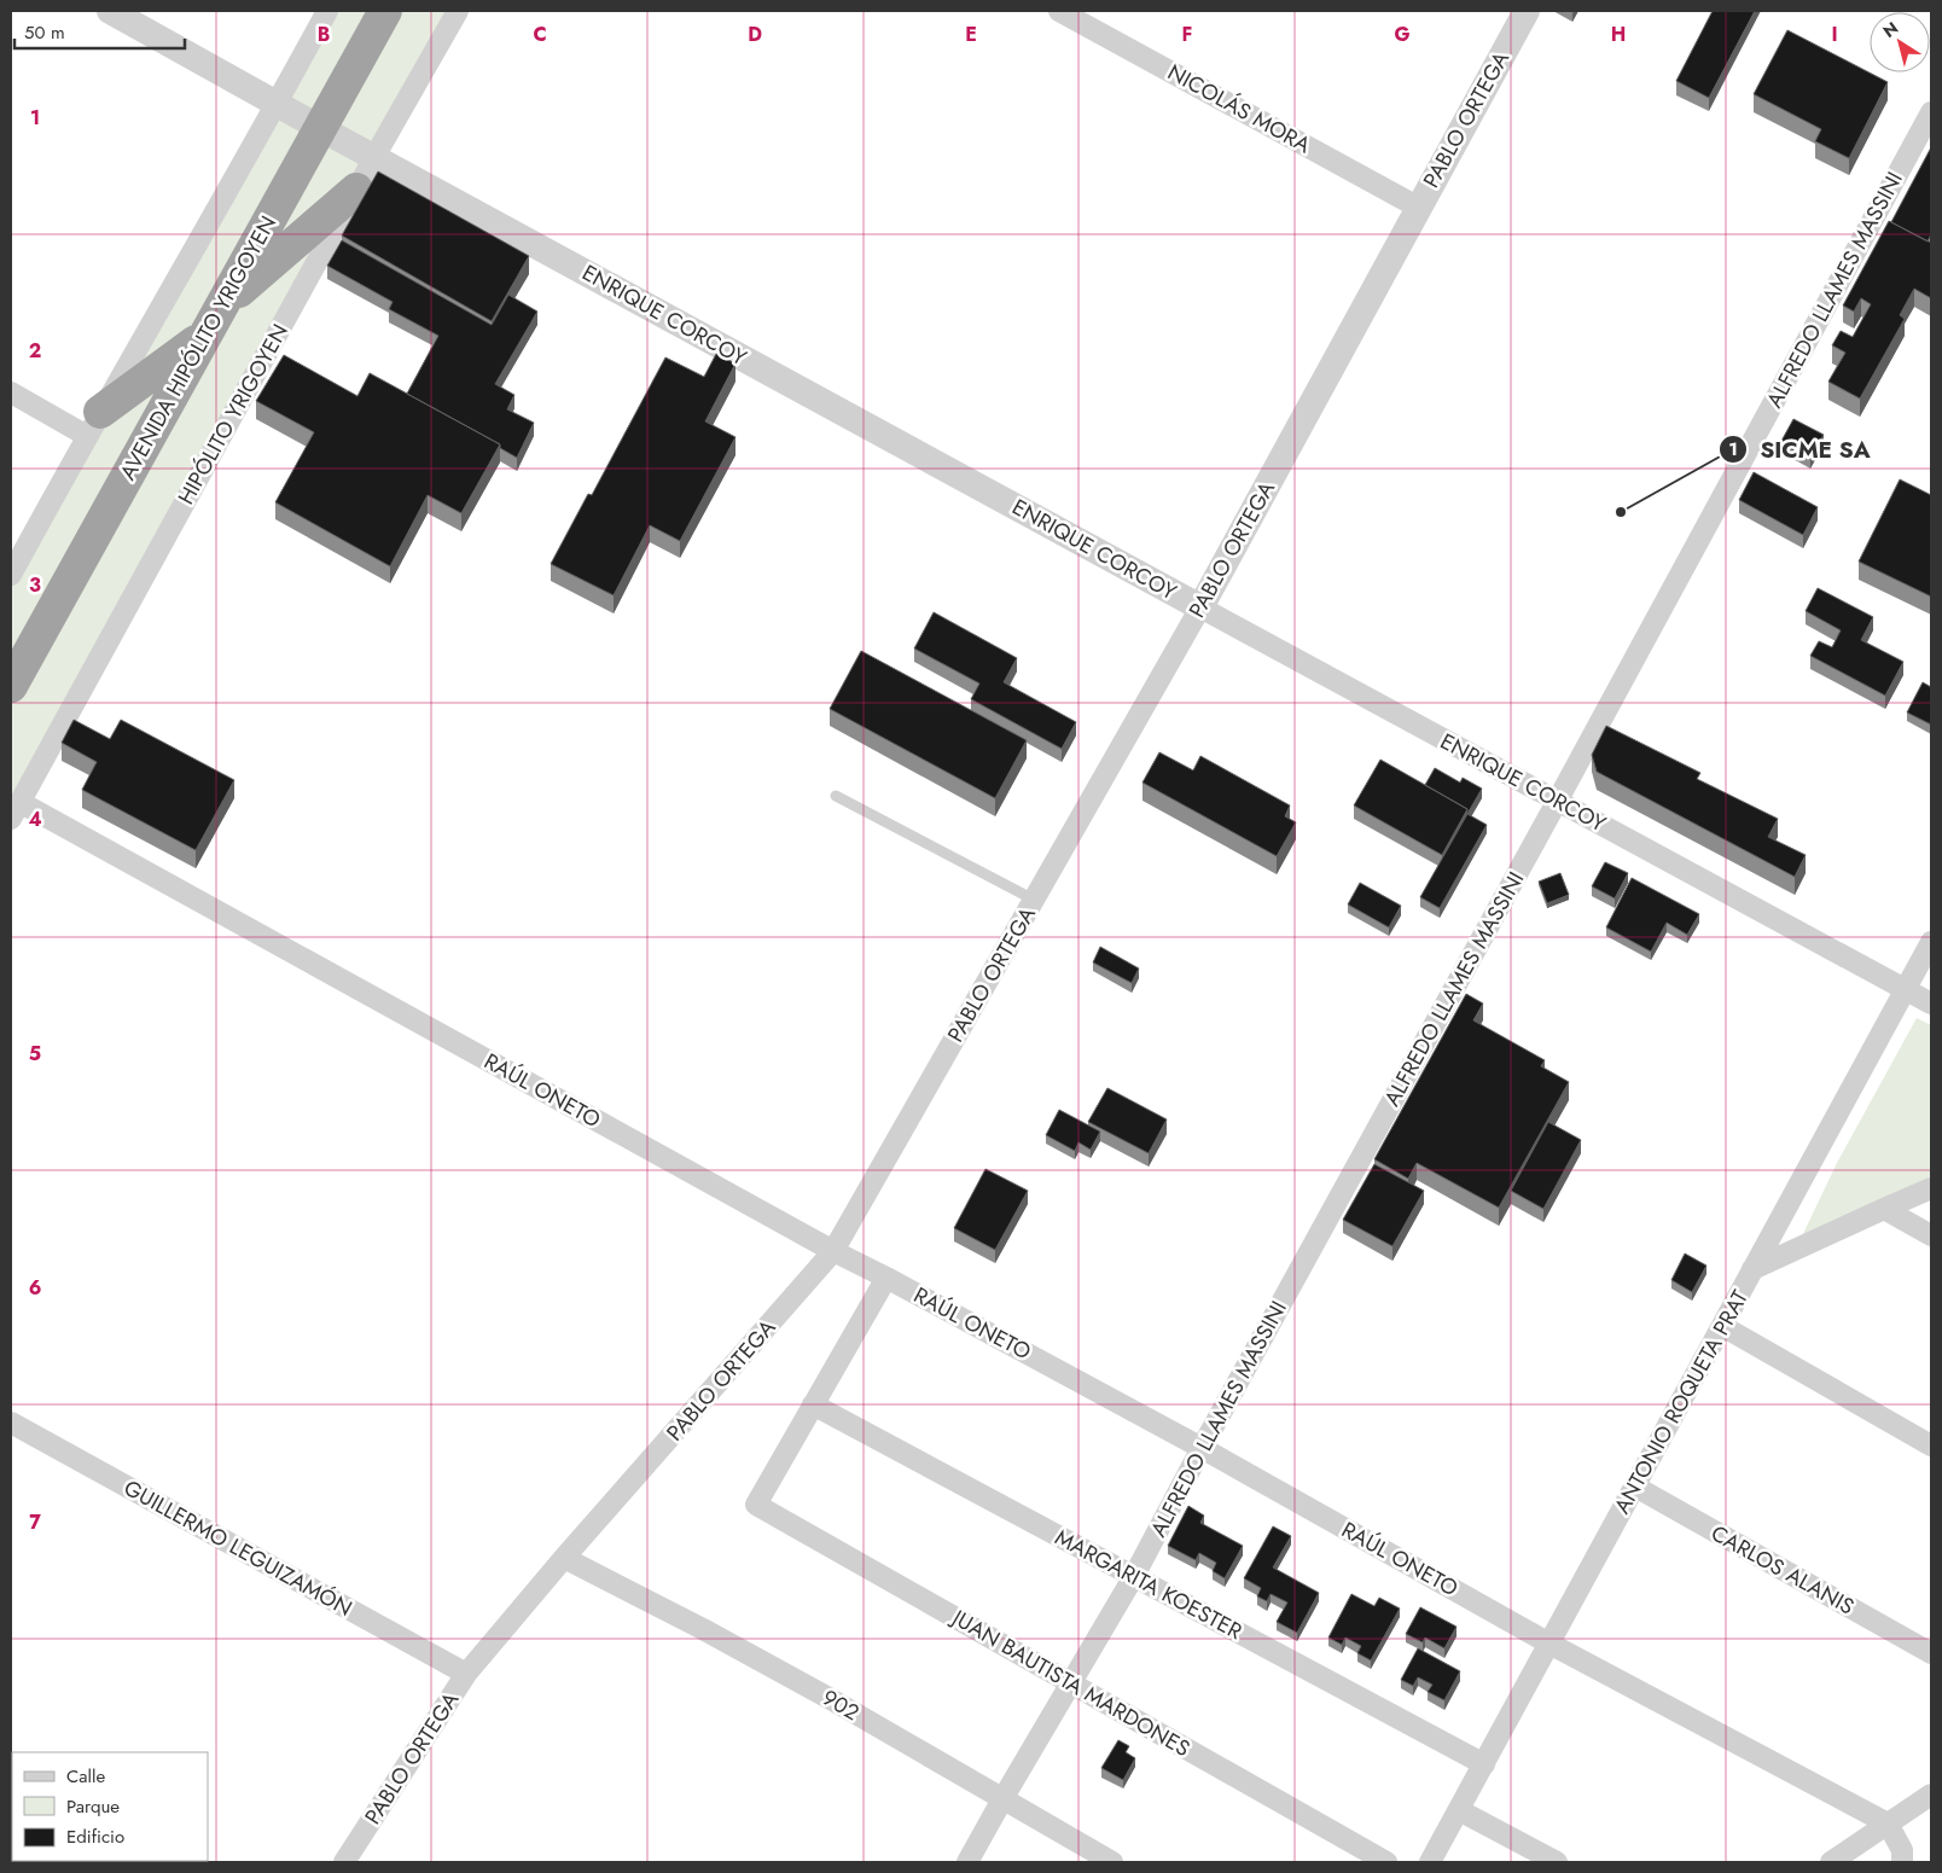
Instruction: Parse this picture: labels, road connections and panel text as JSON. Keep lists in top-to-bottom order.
{
  "streets": {
    "highway": ["AVENIDA HIPÓLITO YRIGOYEN"],
    "street": [
      "NICOLÁS MORA",
      "PABLO ORTEGA",
      "ALFREDO LLAMES MASSINI",
      "ENRIQUE CORCOY",
      "HIPÓLITO YRIGOYEN",
      "RAÚL ONETO",
      "ANTONIO ROQUETA PRAT",
      "GUILLERMO LEGUIZAMÓN",
      "CARLOS ALANIS",
      "MARGARITA KOESTER",
      "JUAN BAUTISTA MARDONES",
      "902"
    ]
  },
  "crossings": [
    ["NICOLÁS MORA", "PABLO ORTEGA"],
    ["PABLO ORTEGA", "ENRIQUE CORCOY"],
    ["PABLO ORTEGA", "RAÚL ONETO"],
    ["PABLO ORTEGA", "GUILLERMO LEGUIZAMÓN"],
    ["PABLO ORTEGA", "902"],
    ["ALFREDO LLAMES MASSINI", "ENRIQUE CORCOY"],
    ["ALFREDO LLAMES MASSINI", "RAÚL ONETO"],
    ["ALFREDO LLAMES MASSINI", "MARGARITA KOESTER"],
    ["ALFREDO LLAMES MASSINI", "JUAN BAUTISTA MARDONES"],
    ["ALFREDO LLAMES MASSINI", "902"],
    ["ENRIQUE CORCOY", "AVENIDA HIPÓLITO YRIGOYEN"],
    ["ENRIQUE CORCOY", "HIPÓLITO YRIGOYEN"],
    ["ENRIQUE CORCOY", "ANTONIO ROQUETA PRAT"],
    ["HIPÓLITO YRIGOYEN", "RAÚL ONETO"],
    ["RAÚL ONETO", "ANTONIO ROQUETA PRAT"],
    ["ANTONIO ROQUETA PRAT", "CARLOS ALANIS"],
    ["ANTONIO ROQUETA PRAT", "MARGARITA KOESTER"],
    ["MARGARITA KOESTER", "JUAN BAUTISTA MARDONES"]
  ],
  "places": ["SICME SA"],
  "legend": ["Calle", "Parque", "Edificio"],
  "scale_bar": "50 m",
  "north": "top left",
  "grid": {
    "columns": [
      "B",
      "C",
      "D",
      "E",
      "F",
      "G",
      "H",
      "I"
    ],
    "rows": [
      "1",
      "2",
      "3",
      "4",
      "5",
      "6",
      "7"
    ]
  }
}
